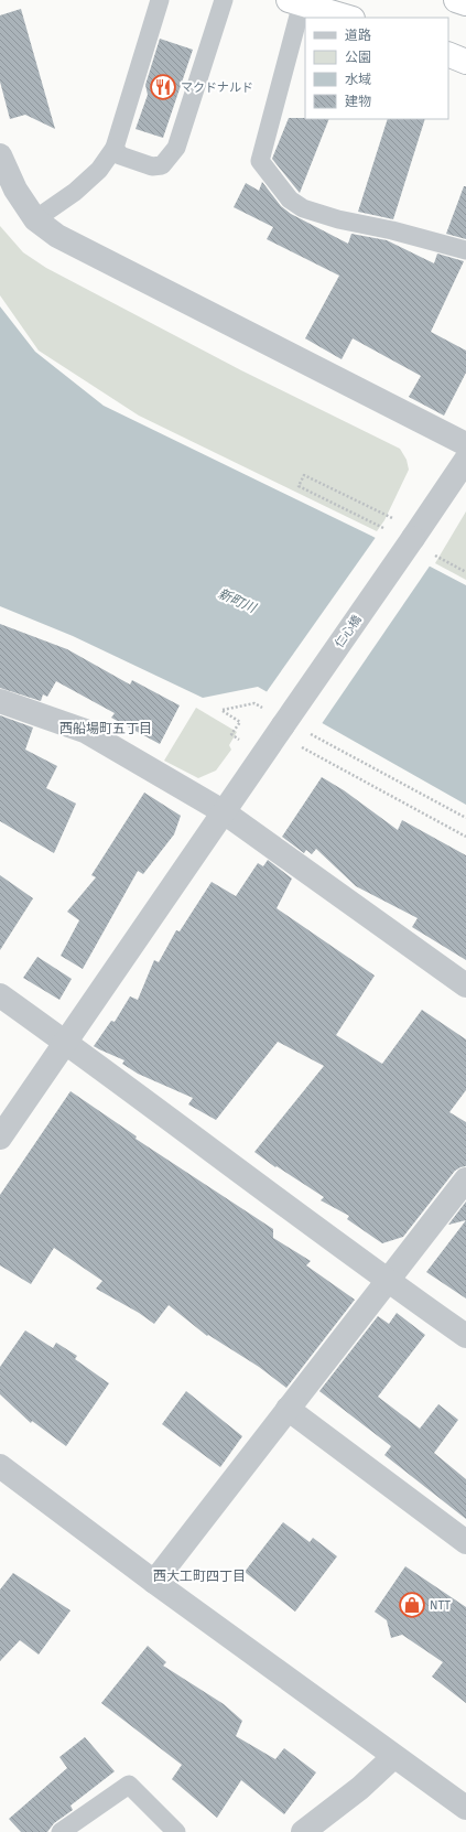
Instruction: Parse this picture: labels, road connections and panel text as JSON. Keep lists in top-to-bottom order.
{
  "streets": {
    "street": ["仁心橋"]
  },
  "districts": ["西船場町五丁目", "西大工町四丁目"],
  "water": ["新町川"],
  "places": {
    "restaurant": ["マクドナルド"],
    "shop": ["NTT"]
  },
  "legend": [
    "道路",
    "公園",
    "水域",
    "建物"
  ]
}
